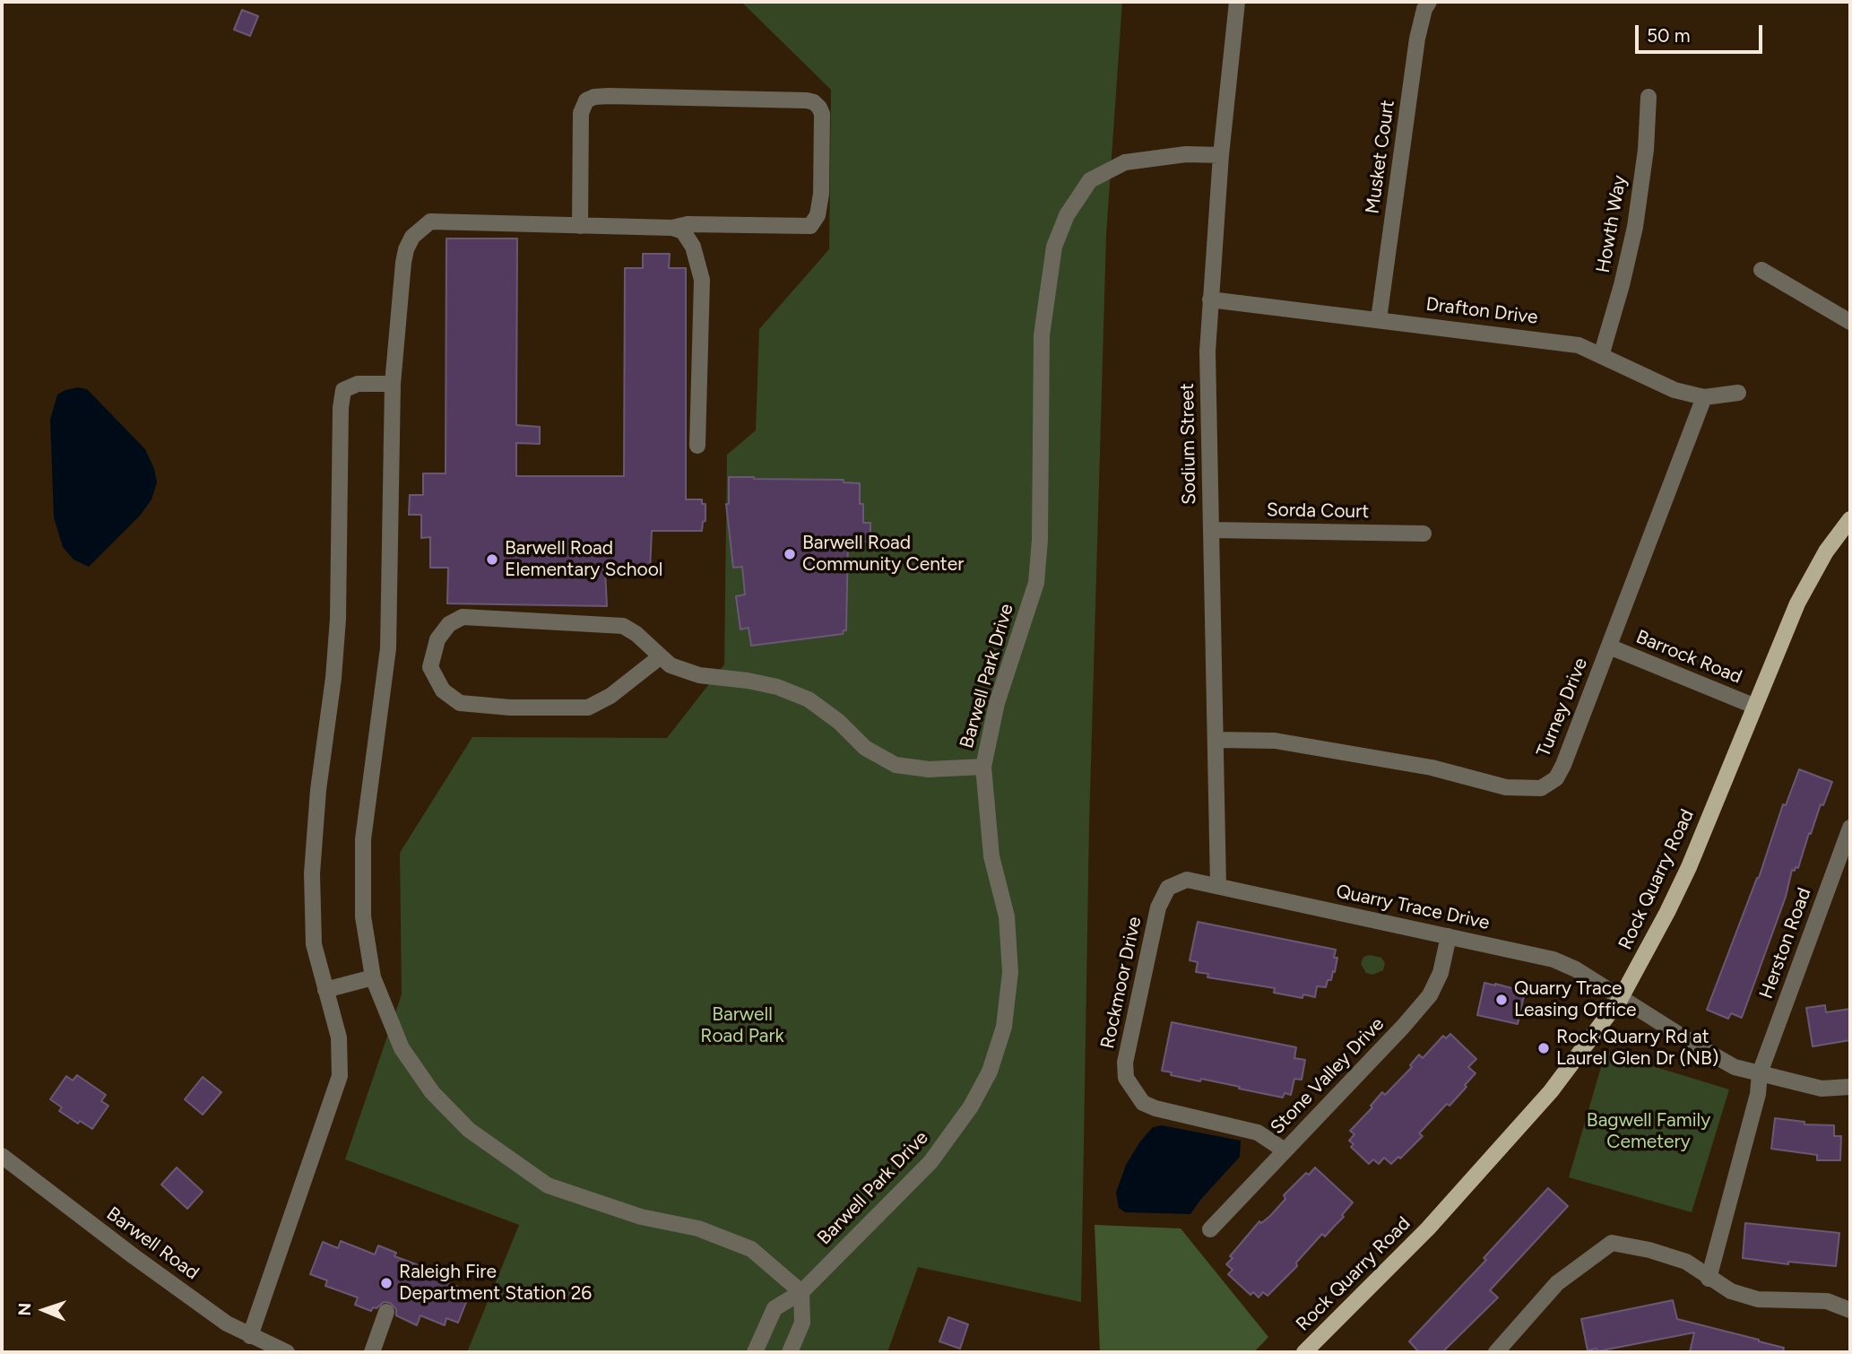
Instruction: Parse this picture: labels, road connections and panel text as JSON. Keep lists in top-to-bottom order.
{
  "streets": {
    "main road": ["Rock Quarry Road"],
    "street": [
      "Musket Court",
      "Howth Way",
      "Drafton Drive",
      "Sodium Street",
      "Sorda Court",
      "Barrock Road",
      "Barwell Park Drive",
      "Turney Drive",
      "Quarry Trace Drive",
      "Herston Road",
      "Rockmoor Drive",
      "Stone Valley Drive",
      "Barwell Road"
    ]
  },
  "crossings": [
    ["Musket Court", "Drafton Drive"],
    ["Howth Way", "Drafton Drive"],
    ["Drafton Drive", "Sodium Street"],
    ["Drafton Drive", "Turney Drive"],
    ["Sodium Street", "Sorda Court"],
    ["Sodium Street", "Barwell Park Drive"],
    ["Sodium Street", "Turney Drive"],
    ["Sodium Street", "Quarry Trace Drive"],
    ["Barrock Road", "Turney Drive"],
    ["Barrock Road", "Rock Quarry Road"],
    ["Rock Quarry Road", "Quarry Trace Drive"],
    ["Quarry Trace Drive", "Herston Road"],
    ["Quarry Trace Drive", "Rockmoor Drive"],
    ["Quarry Trace Drive", "Stone Valley Drive"],
    ["Rockmoor Drive", "Stone Valley Drive"]
  ],
  "parks": ["Barwell Road Park", "Bagwell Family Cemetery"],
  "places": [
    "Barwell Road Community Center",
    "Barwell Road Elementary School",
    "Quarry Trace Leasing Office",
    "Rock Quarry Rd at Laurel Glen Dr (NB)",
    "Raleigh Fire Department Station 26"
  ],
  "scale_bar": "50 m",
  "north": "left"
}
